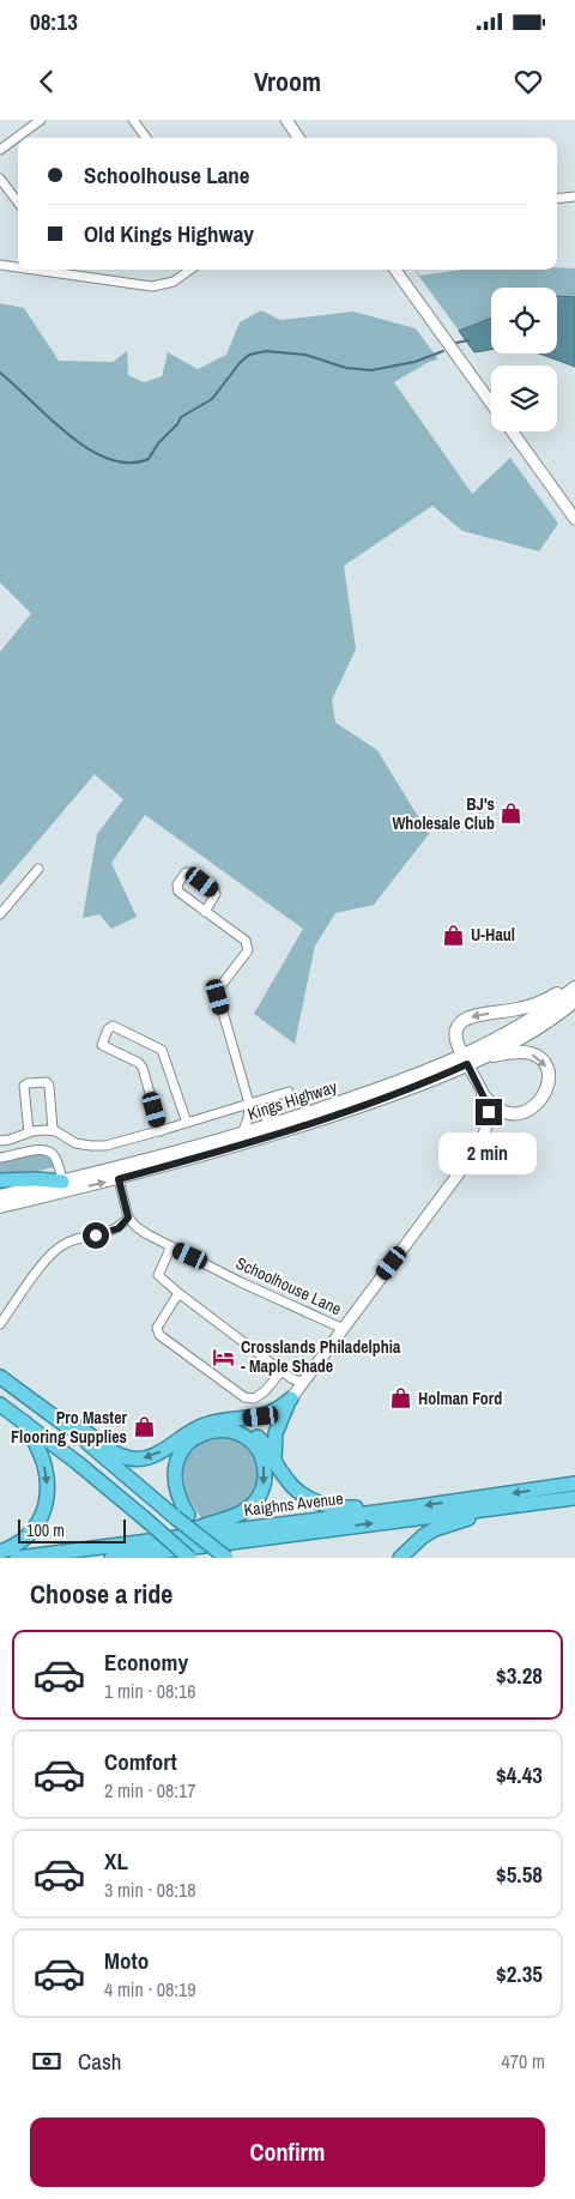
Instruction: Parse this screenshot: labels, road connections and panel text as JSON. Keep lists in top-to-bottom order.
{
  "streets": {
    "highway": ["Kaighns Avenue"],
    "main road": ["Kings Highway"],
    "street": ["Schoolhouse Lane"]
  },
  "places": {
    "shop": [
      "BJ's Wholesale Club",
      "U-Haul",
      "Holman Ford",
      "Pro Master Flooring Supplies"
    ],
    "hotel": ["Crosslands Philadelphia - Maple Shade"]
  },
  "scale_bar": "100 m",
  "page": {
    "status": "08:13",
    "header": "Vroom",
    "banner": ["Schoolhouse Lane", "Old Kings Highway"],
    "bubble": "2 min",
    "scale": "100 m",
    "heading": "Choose a ride",
    "list": [
      {
        "name": "Economy",
        "note": "1 min · 08:16",
        "value": "$3.28"
      },
      {
        "name": "Comfort",
        "note": "2 min · 08:17",
        "value": "$4.43"
      },
      {
        "name": "XL",
        "note": "3 min · 08:18",
        "value": "$5.58"
      },
      {
        "name": "Moto",
        "note": "4 min · 08:19",
        "value": "$2.35"
      }
    ],
    "pay": ["Cash", "470 m"],
    "buttons": "Confirm"
  }
}
